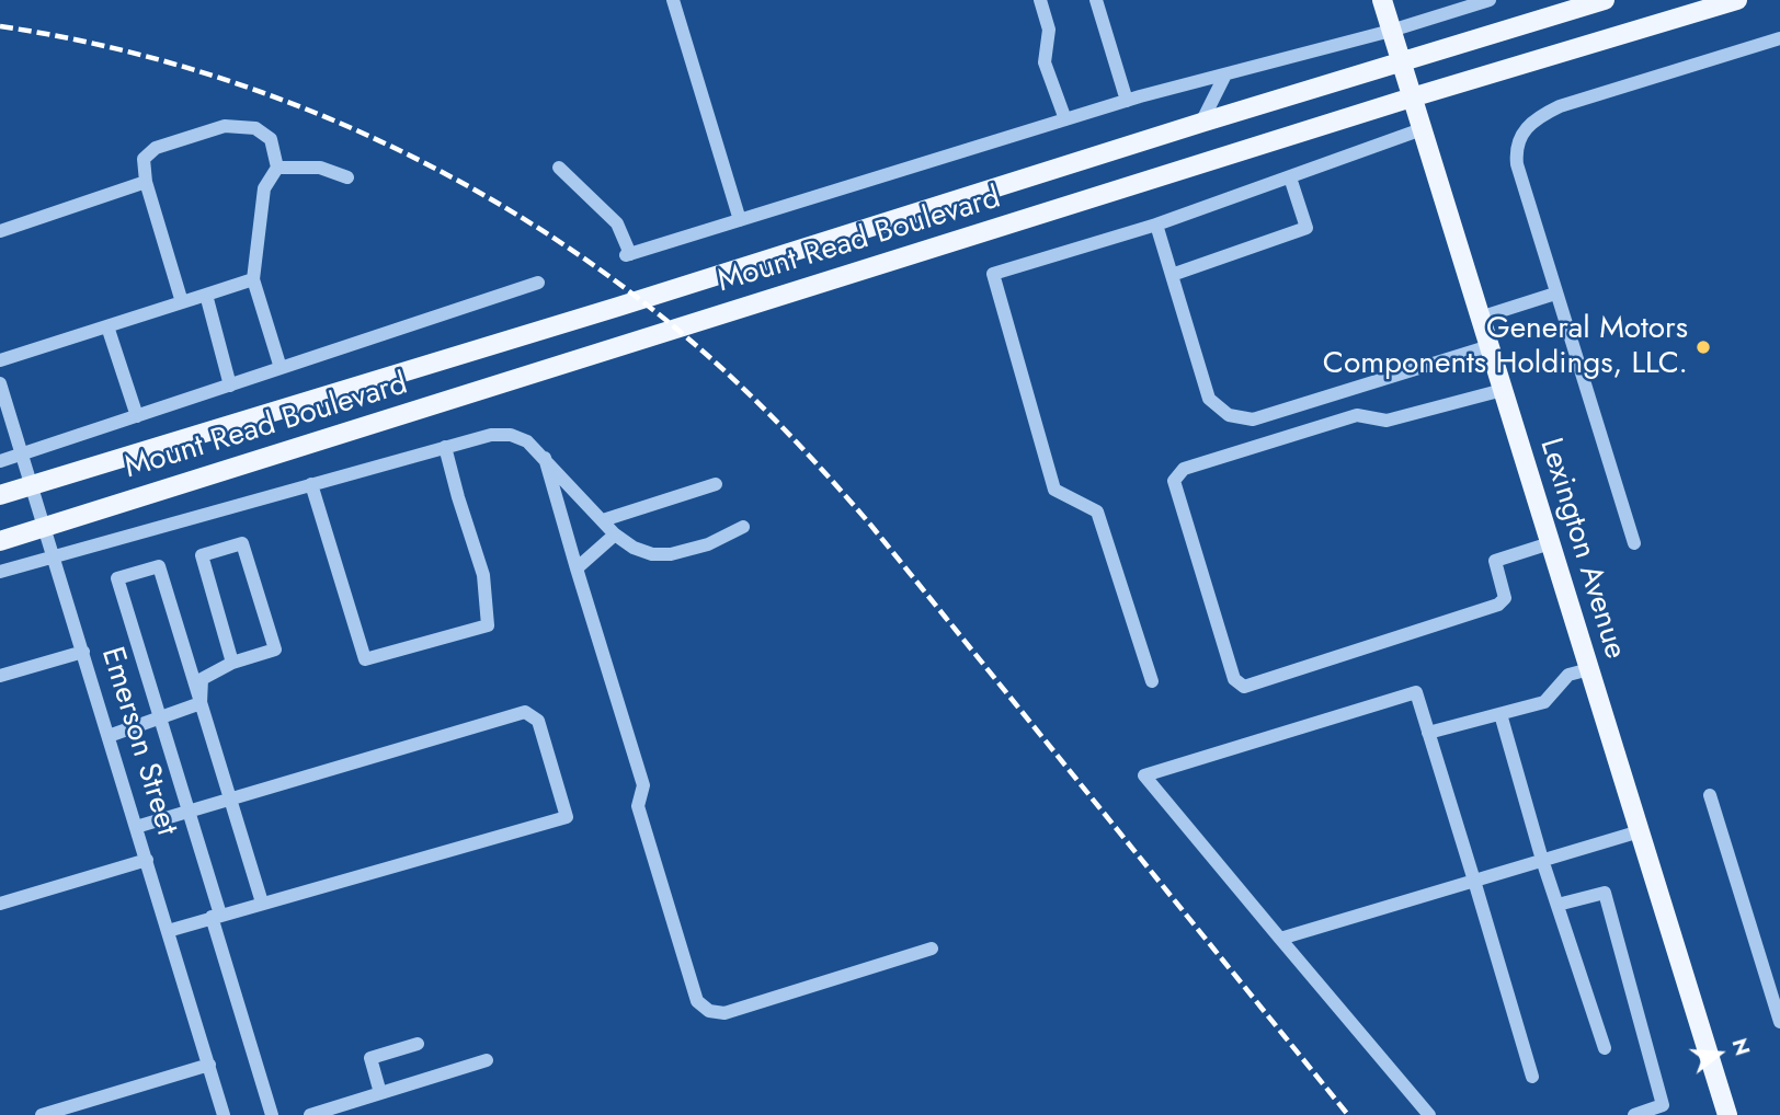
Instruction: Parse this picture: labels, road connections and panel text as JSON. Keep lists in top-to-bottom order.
{
  "streets": {
    "main road": ["Mount Read Boulevard", "Lexington Avenue"],
    "street": ["Emerson Street"]
  },
  "crossings": [
    ["Mount Read Boulevard", "Lexington Avenue"],
    ["Mount Read Boulevard", "Emerson Street"]
  ],
  "places": ["General Motors Components Holdings, LLC."],
  "north": "right"
}
